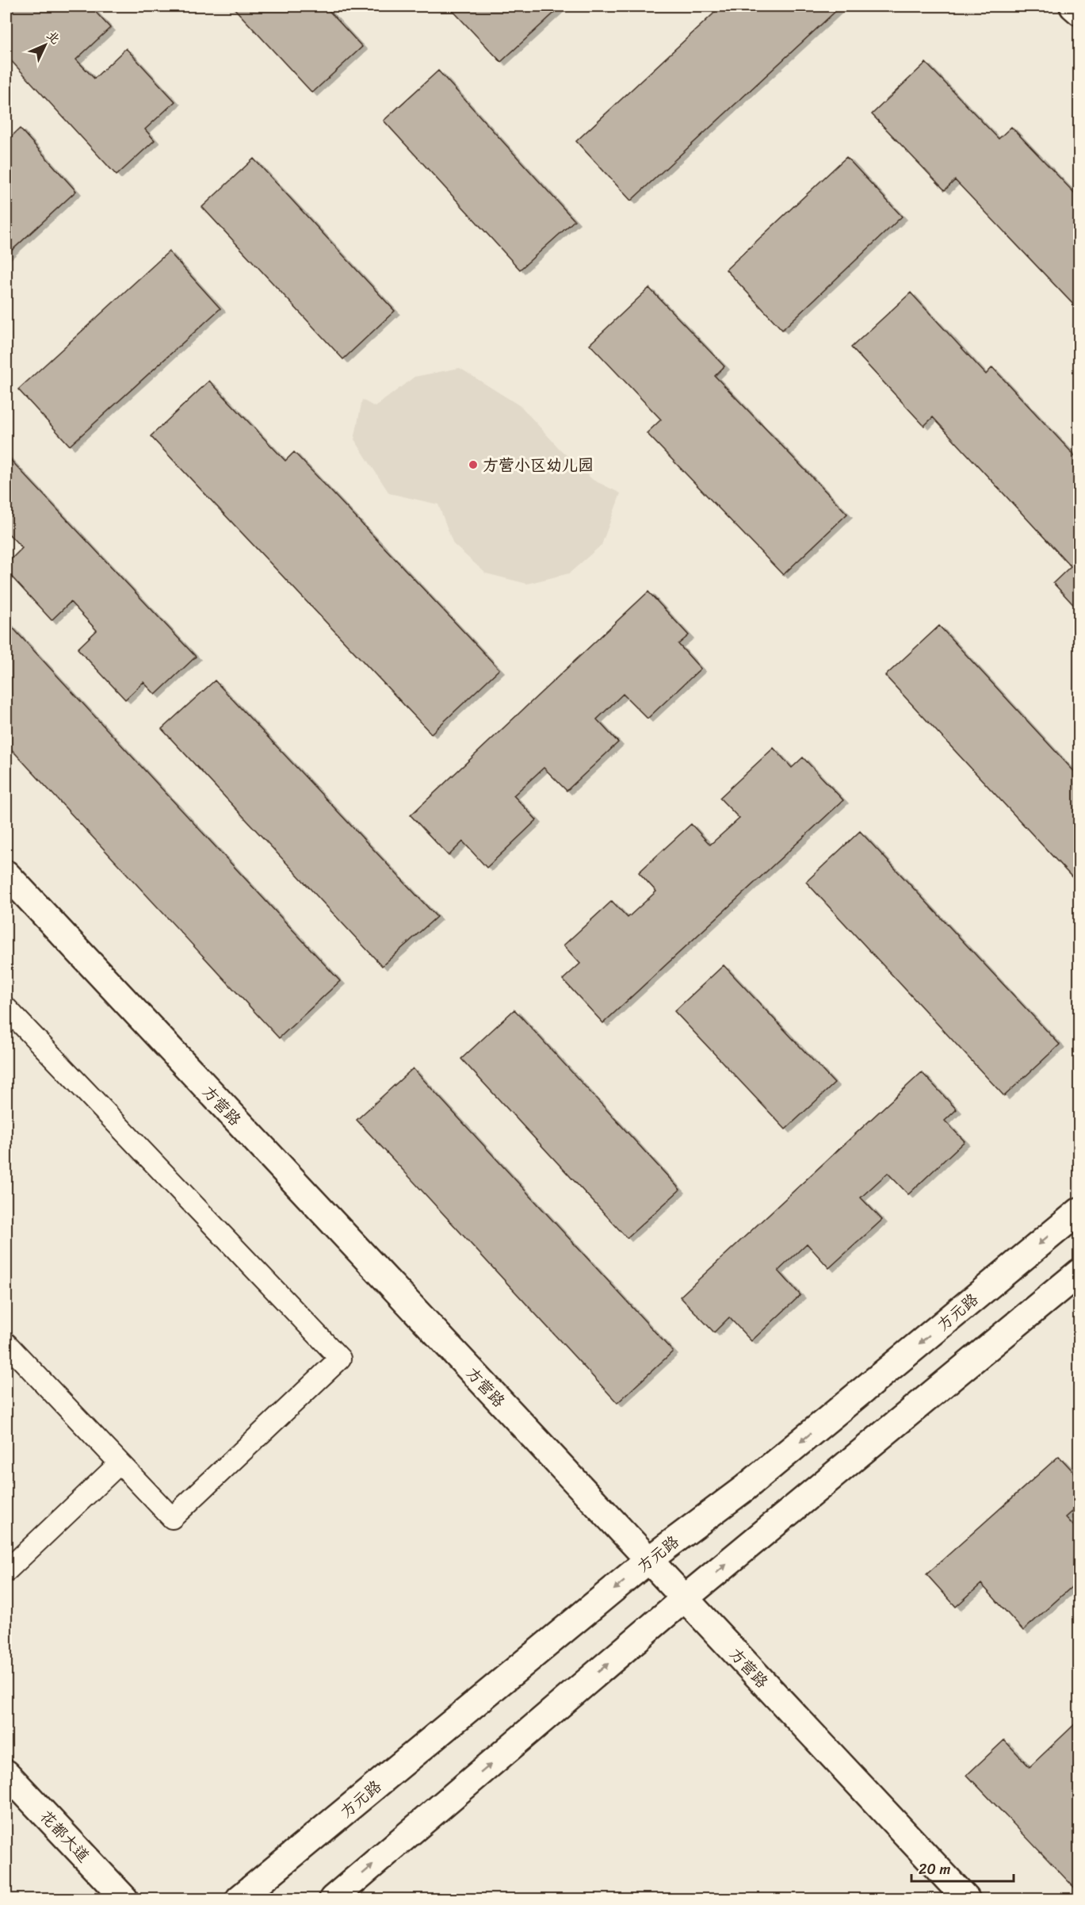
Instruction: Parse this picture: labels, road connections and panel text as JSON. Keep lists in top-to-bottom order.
{
  "streets": {
    "street": ["方营路", "方元路", "花都大道"]
  },
  "crossings": [
    ["方营路", "方元路"]
  ],
  "places": ["方营小区幼儿园"],
  "scale_bar": "20 m",
  "north": "top right"
}
